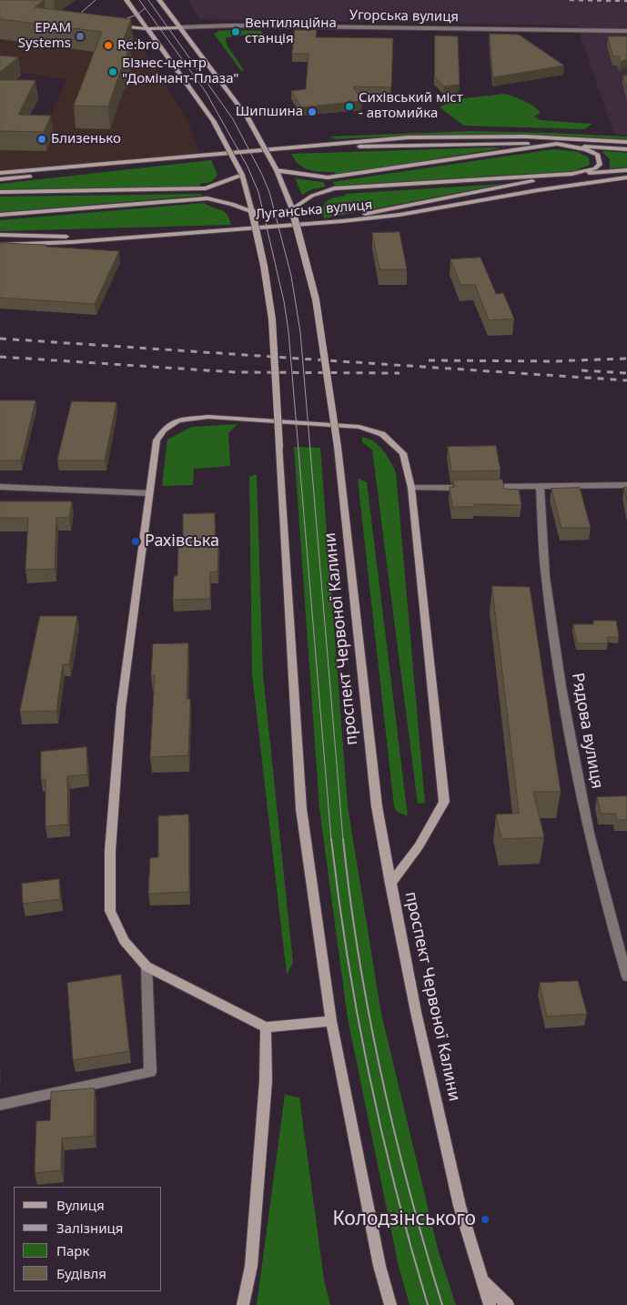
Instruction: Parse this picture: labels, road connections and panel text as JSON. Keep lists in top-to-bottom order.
{
  "streets": {
    "main road": ["Луганська вулиця", "проспект Червоної Калини"],
    "street": ["Угорська вулиця", "Рядова вулиця"]
  },
  "crossings": [
    ["Угорська вулиця", "проспект Червоної Калини"]
  ],
  "places": [
    "Вентиляційна станція",
    "EPAM Systems",
    "Re:bro",
    "Бізнес-центр \"Домінант-Плаза\"",
    "Сихівський міст - автомийка",
    "Шипшина",
    "Близенько",
    "Рахівська",
    "Колодзінського"
  ],
  "legend": [
    "Вулиця",
    "Залізниця",
    "Парк",
    "Будівля"
  ]
}
